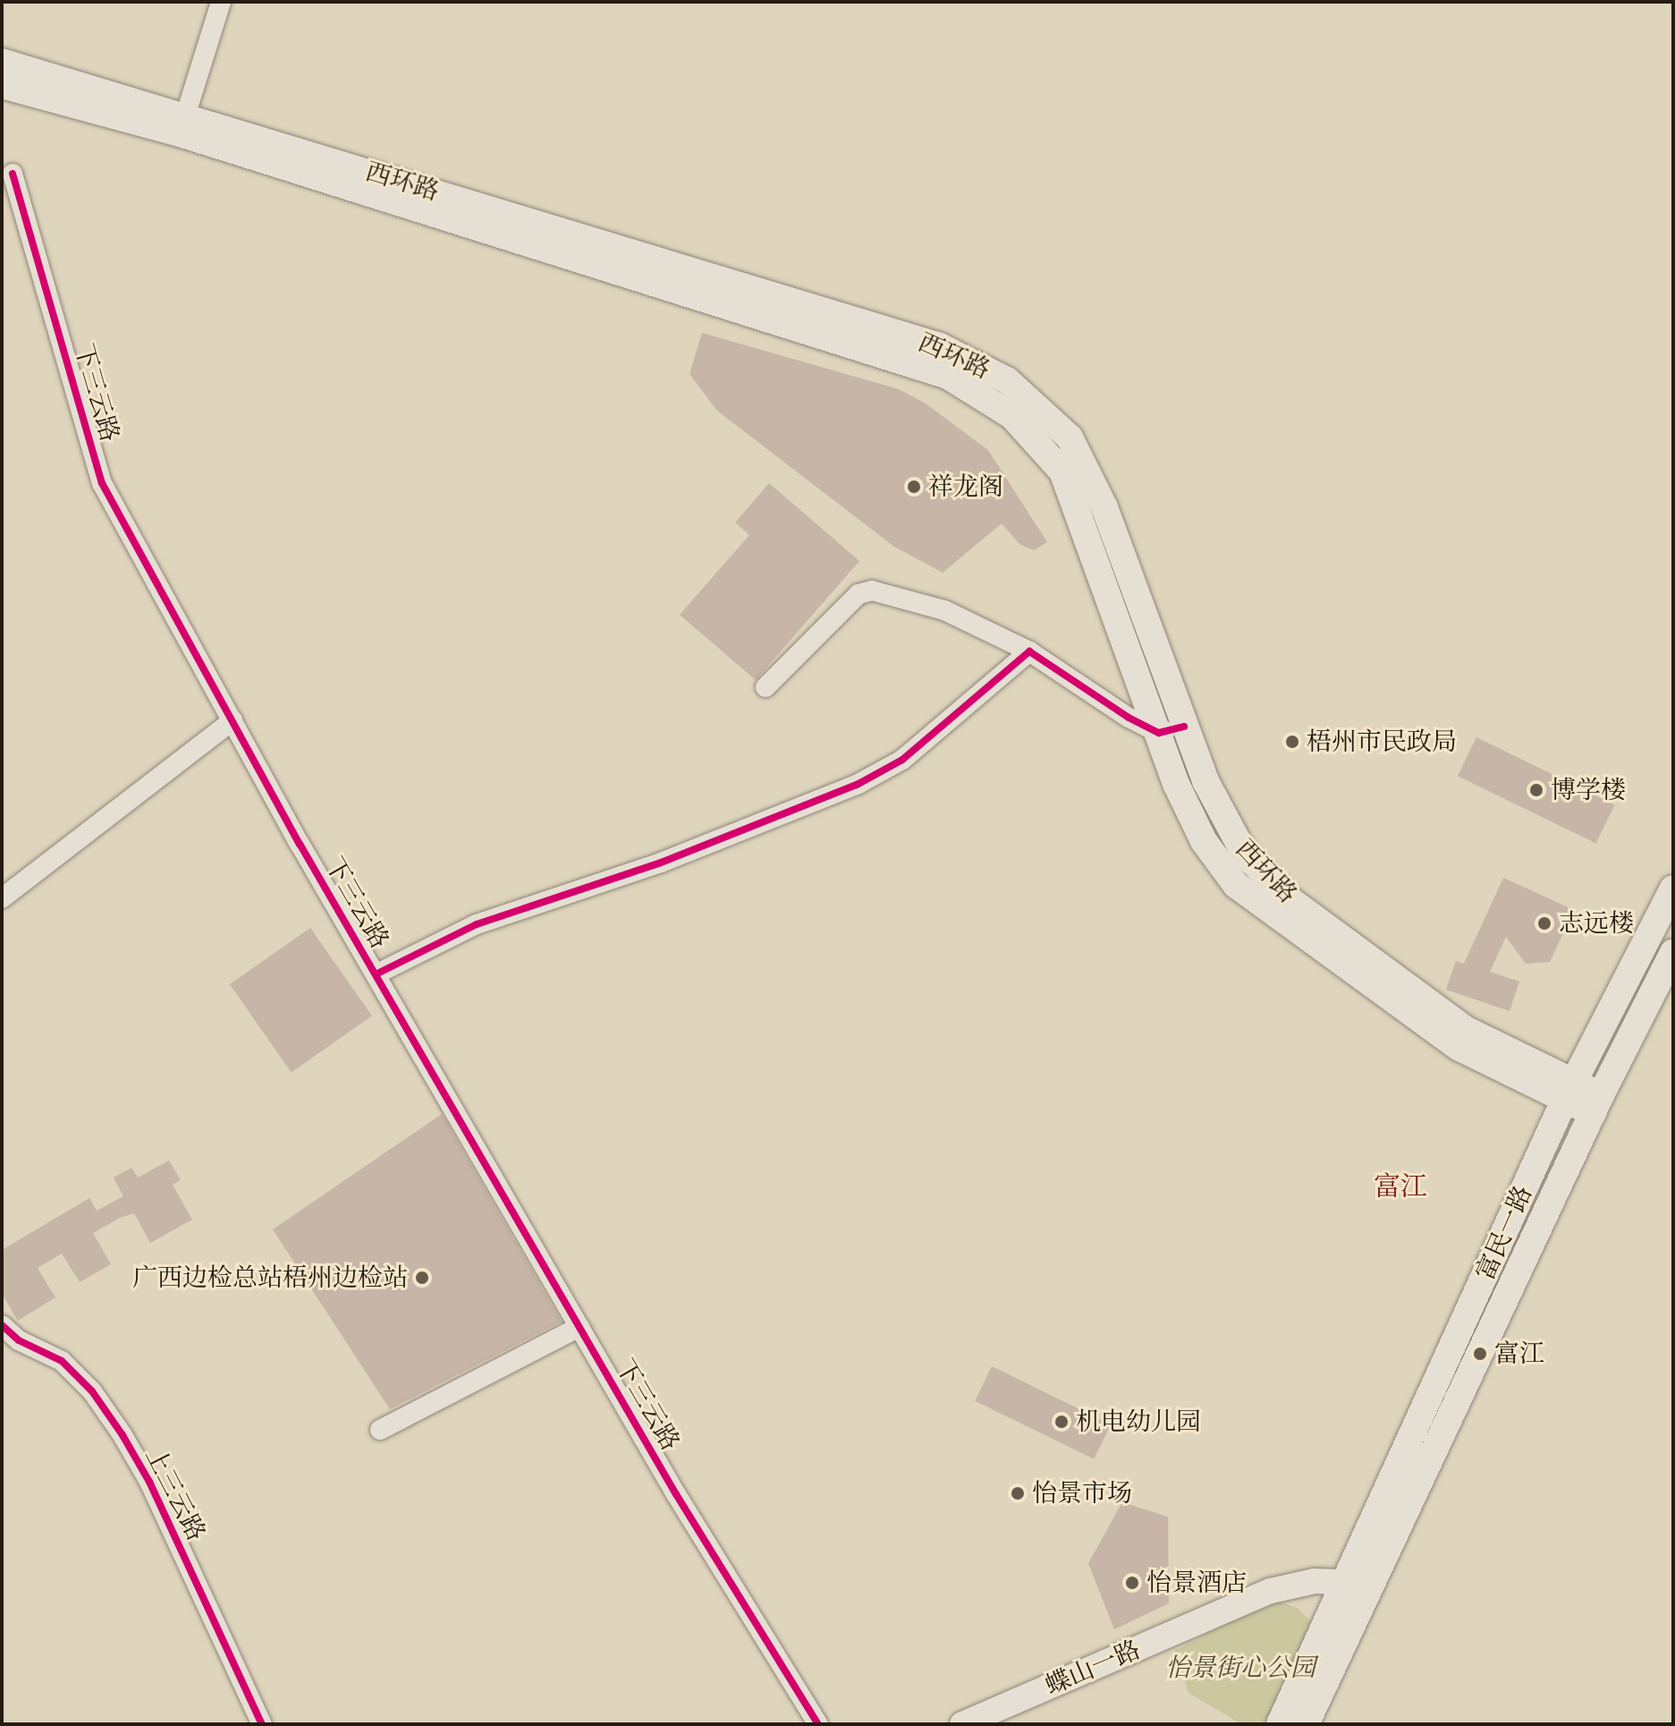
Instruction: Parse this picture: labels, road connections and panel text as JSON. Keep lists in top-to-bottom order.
{
  "streets": {
    "main road": ["西环路", "富民一路"],
    "street": ["下三云路", "上三云路", "蝶山一路"]
  },
  "crossings": [
    ["西环路", "富民一路"],
    ["富民一路", "蝶山一路"]
  ],
  "districts": ["富江"],
  "parks": ["怡景街心公园"],
  "places": [
    "祥龙阁",
    "梧州市民政局",
    "博学楼",
    "志远楼",
    "广西边检总站梧州边检站",
    "富江",
    "机电幼儿园",
    "怡景市场",
    "怡景酒店"
  ]
}
